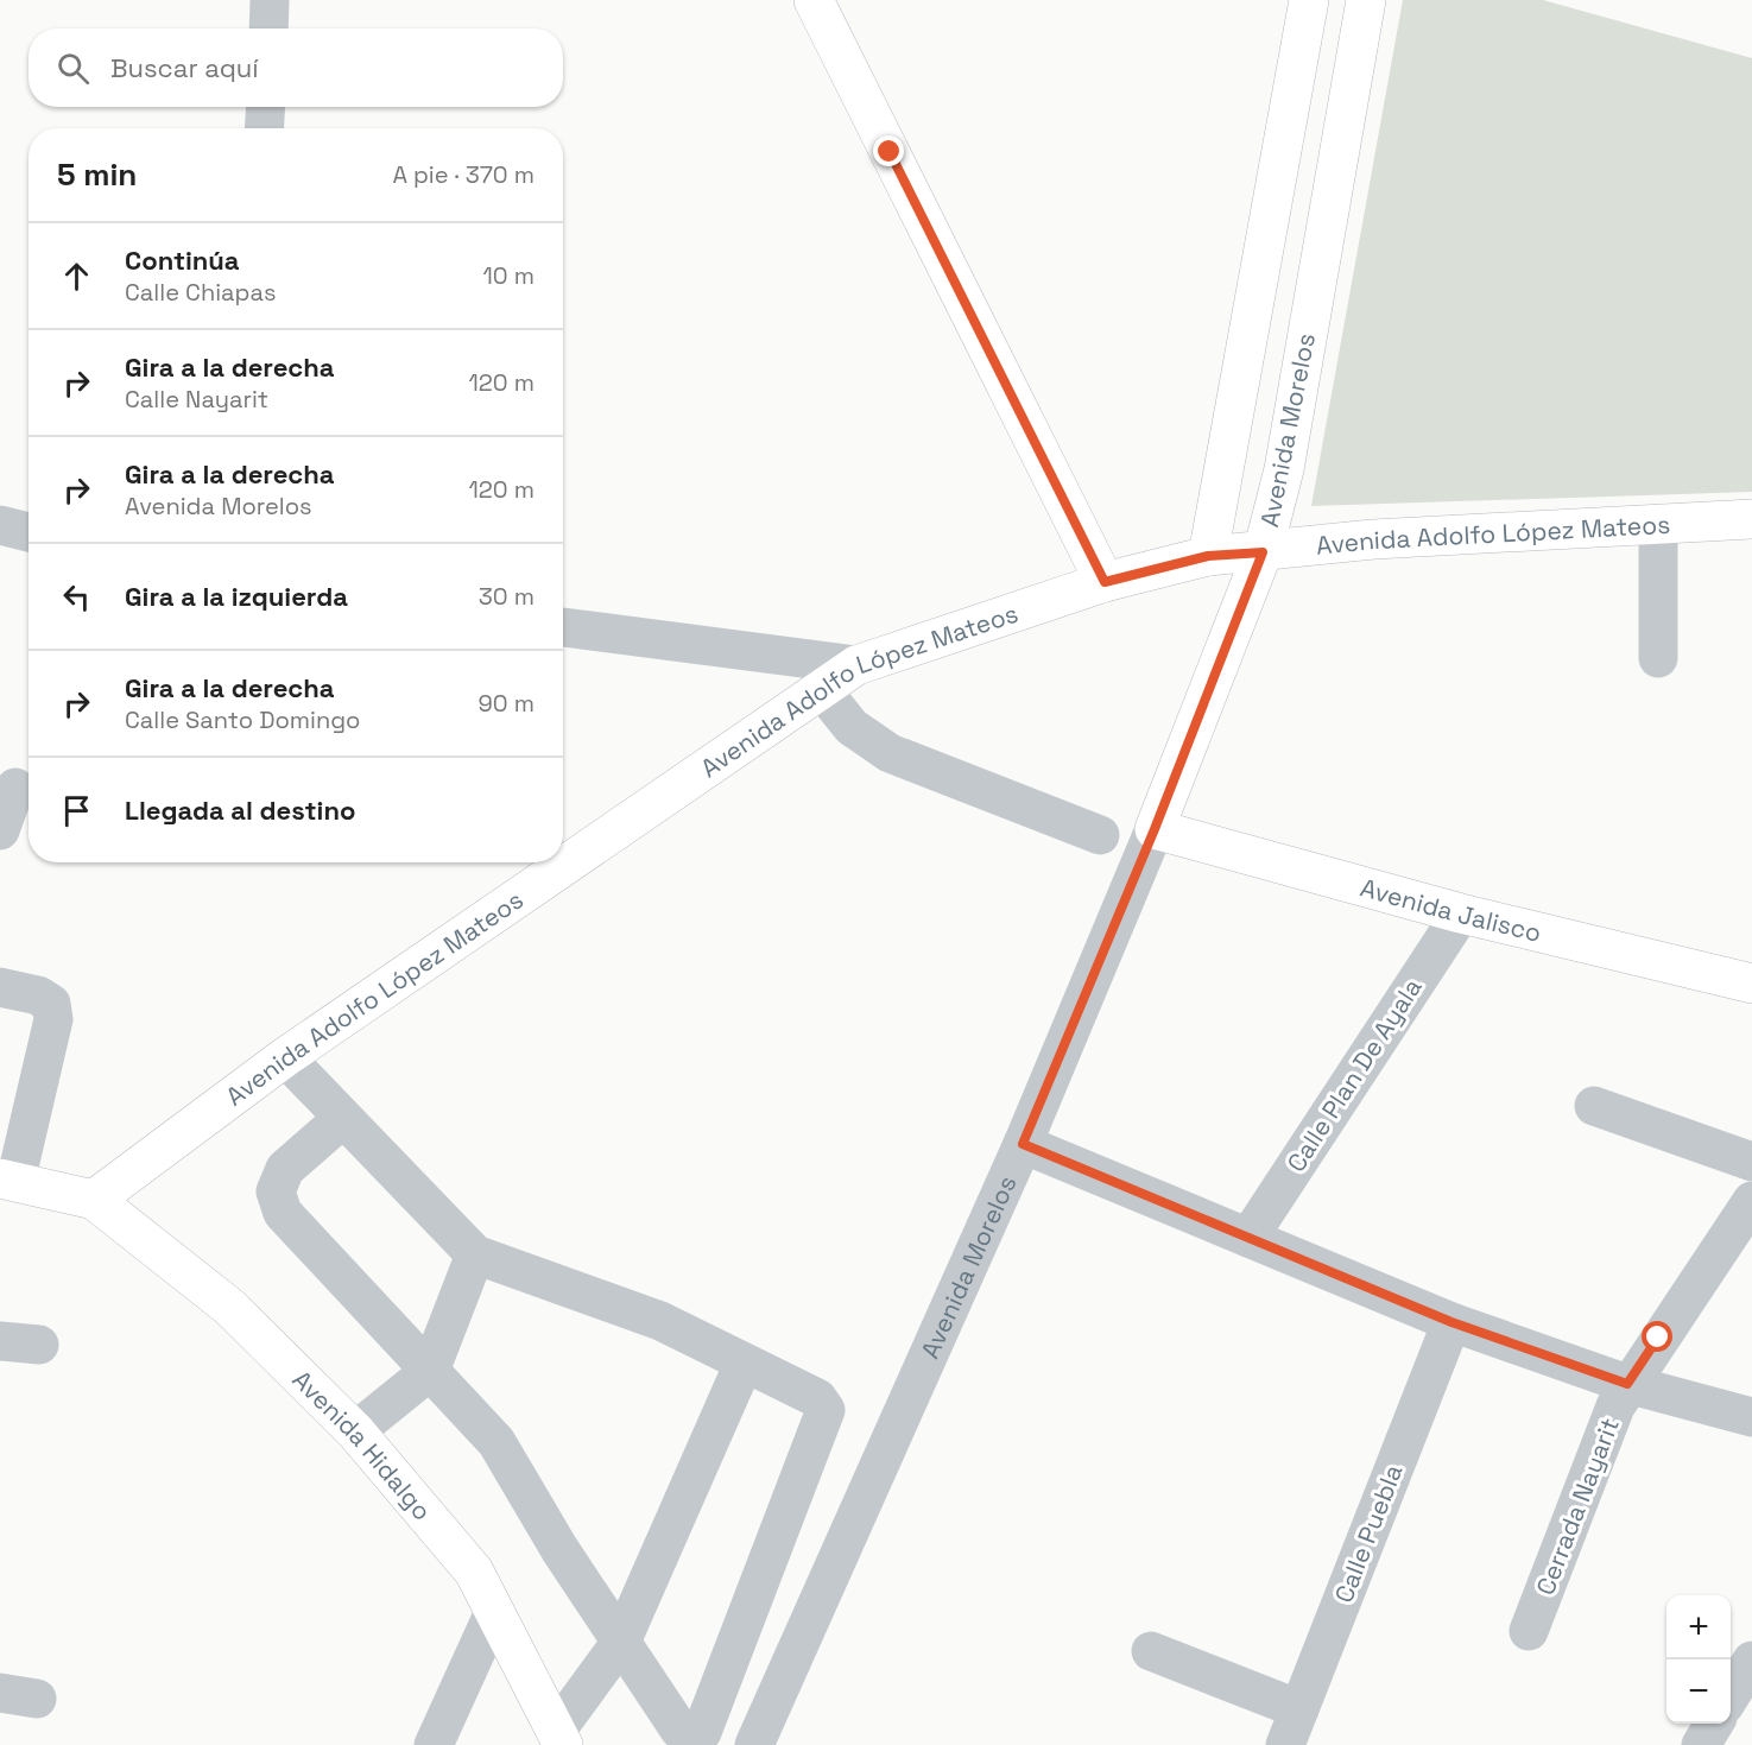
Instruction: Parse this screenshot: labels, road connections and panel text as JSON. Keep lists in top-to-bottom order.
{
  "streets": {
    "main road": [
      "Avenida Morelos",
      "Avenida Adolfo López Mateos",
      "Avenida Jalisco",
      "Avenida Hidalgo"
    ],
    "street": ["Calle Plan De Ayala", "Cerrada Nayarit", "Calle Puebla"]
  },
  "crossings": [
    ["Avenida Morelos", "Avenida Adolfo López Mateos"],
    ["Avenida Morelos", "Avenida Jalisco"],
    ["Avenida Adolfo López Mateos", "Avenida Hidalgo"],
    ["Avenida Jalisco", "Calle Plan De Ayala"]
  ],
  "page": {
    "search": "Buscar aquí",
    "heading": ["5 min", "A pie · 370 m"],
    "list": [
      ["Continúa", "Calle Chiapas", "10 m"],
      ["Gira a la derecha", "Calle Nayarit", "120 m"],
      ["Gira a la derecha", "Avenida Morelos", "120 m"],
      ["Gira a la izquierda", "30 m"],
      ["Gira a la derecha", "Calle Santo Domingo", "90 m"],
      "Llegada al destino"
    ],
    "map_buttons": ["+", "−"]
  }
}
